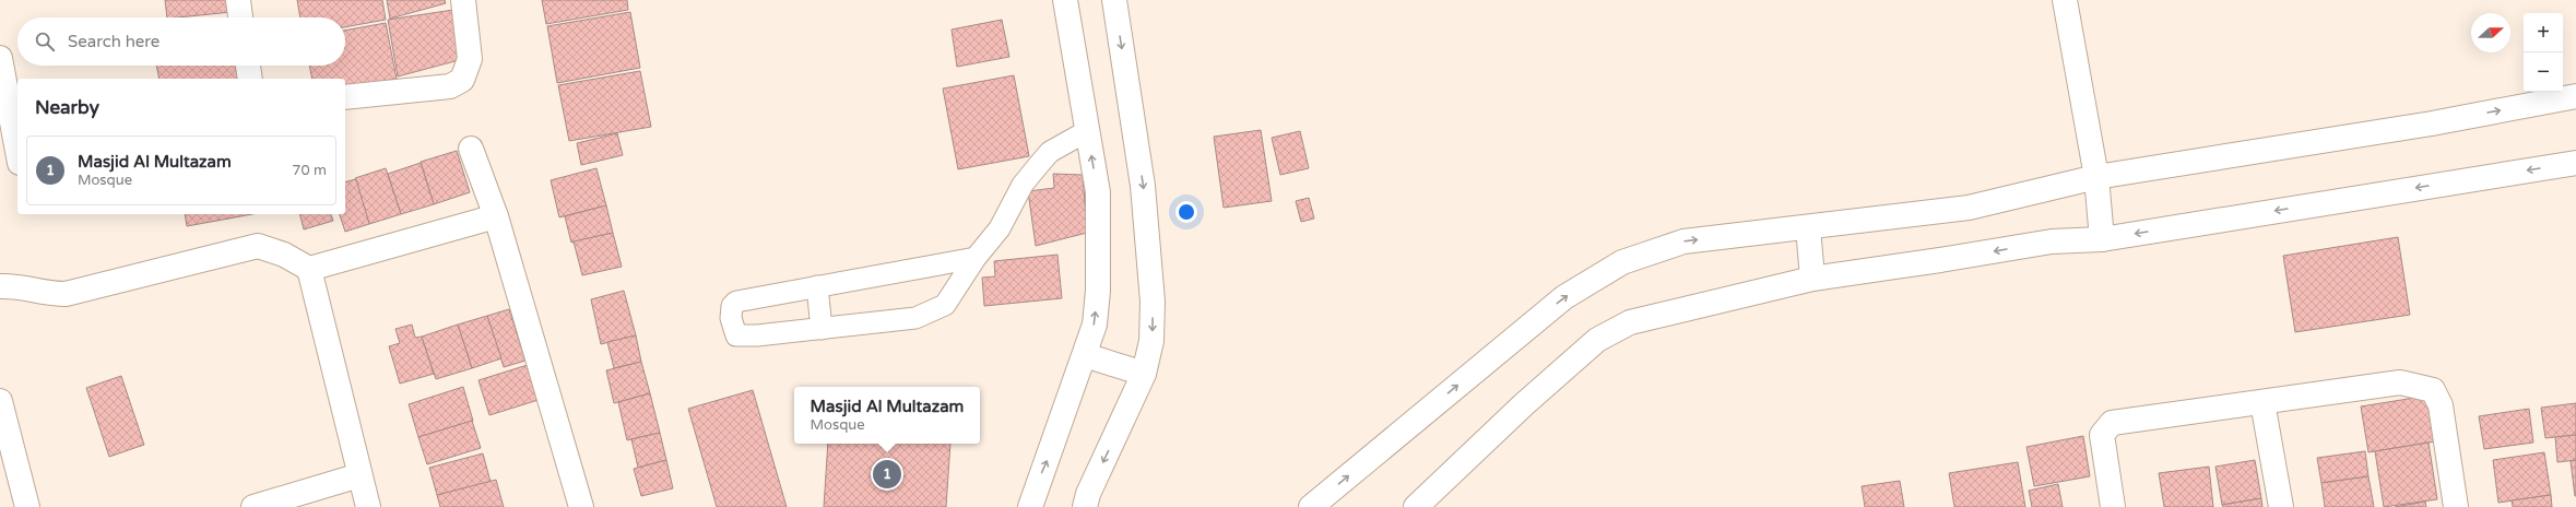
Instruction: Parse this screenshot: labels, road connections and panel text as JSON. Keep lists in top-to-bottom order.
{
  "north": "right",
  "page": {
    "map_buttons": ["+", "−"],
    "search": "Search here",
    "heading": "Nearby",
    "list": [
      {
        "mark": "1",
        "name": "Masjid Al Multazam",
        "note": "Mosque",
        "value": "70 m"
      }
    ],
    "popup": ["Masjid Al Multazam", "Mosque"],
    "pins": "1"
  }
}
